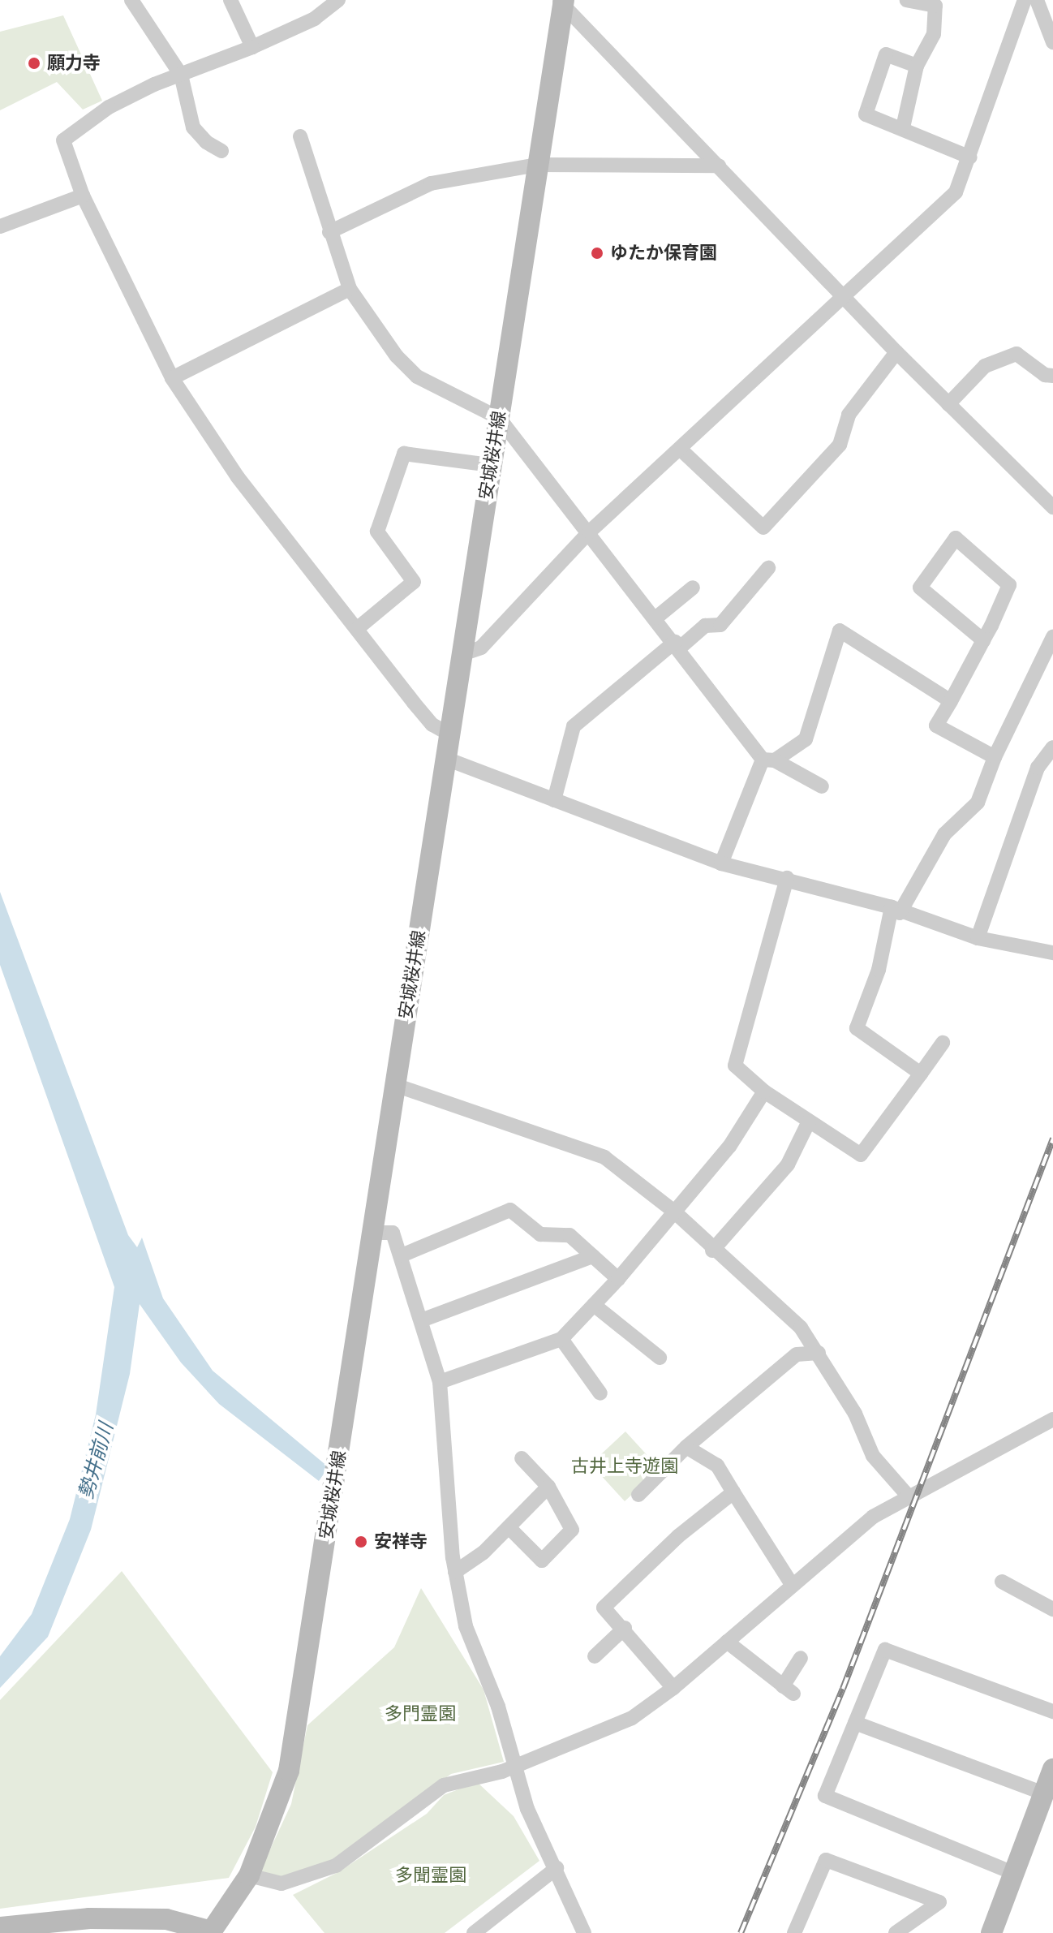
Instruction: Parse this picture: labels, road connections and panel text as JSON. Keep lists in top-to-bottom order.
{
  "streets": {
    "main road": ["安城桜井線"]
  },
  "water": ["勢井前川"],
  "parks": ["古井上寺遊園", "多門霊園", "多聞霊園"],
  "places": ["願力寺", "ゆたか保育園", "安祥寺"]
}
